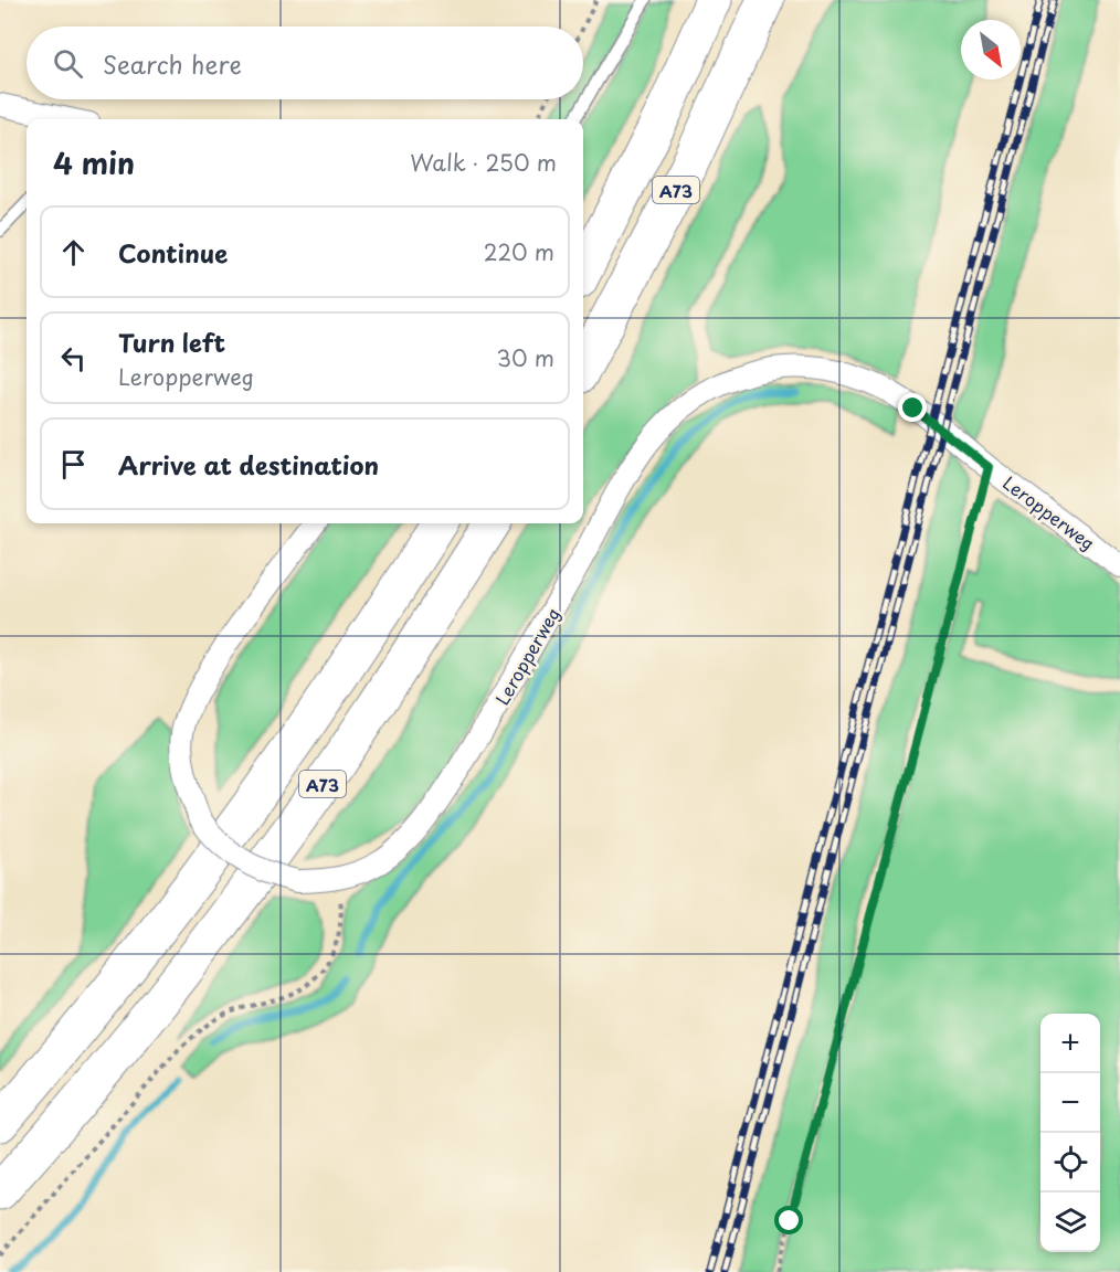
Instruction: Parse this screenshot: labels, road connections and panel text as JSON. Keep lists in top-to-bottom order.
{
  "streets": {
    "highway": ["A73"],
    "street": ["Leropperweg"]
  },
  "north": "bottom right",
  "page": {
    "search": "Search here",
    "heading": ["4 min", "Walk · 250 m"],
    "list": [
      ["Continue", "220 m"],
      ["Turn left", "Leropperweg", "30 m"],
      "Arrive at destination"
    ],
    "map_buttons": ["+", "−"]
  }
}
